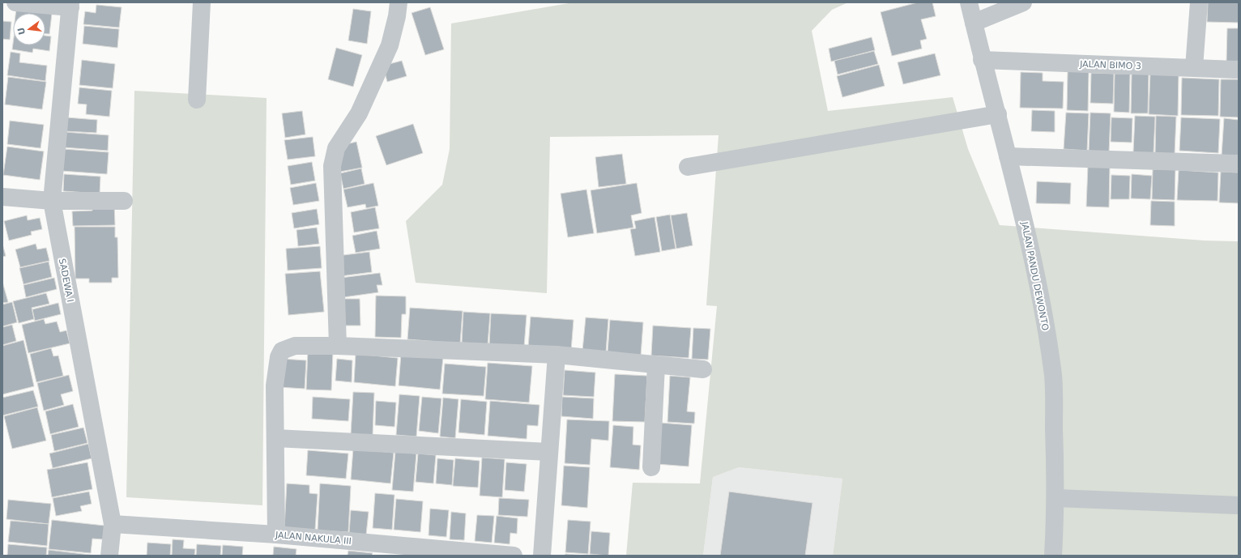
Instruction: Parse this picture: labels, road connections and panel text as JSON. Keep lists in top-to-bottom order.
{
  "streets": {
    "street": [
      "JALAN BIMO 3",
      "JALAN PANDU DEWONTO",
      "SADEWA I",
      "JALAN NAKULA III"
    ]
  },
  "crossings": [
    ["JALAN BIMO 3", "JALAN PANDU DEWONTO"],
    ["SADEWA I", "JALAN NAKULA III"]
  ],
  "north": "left"
}
